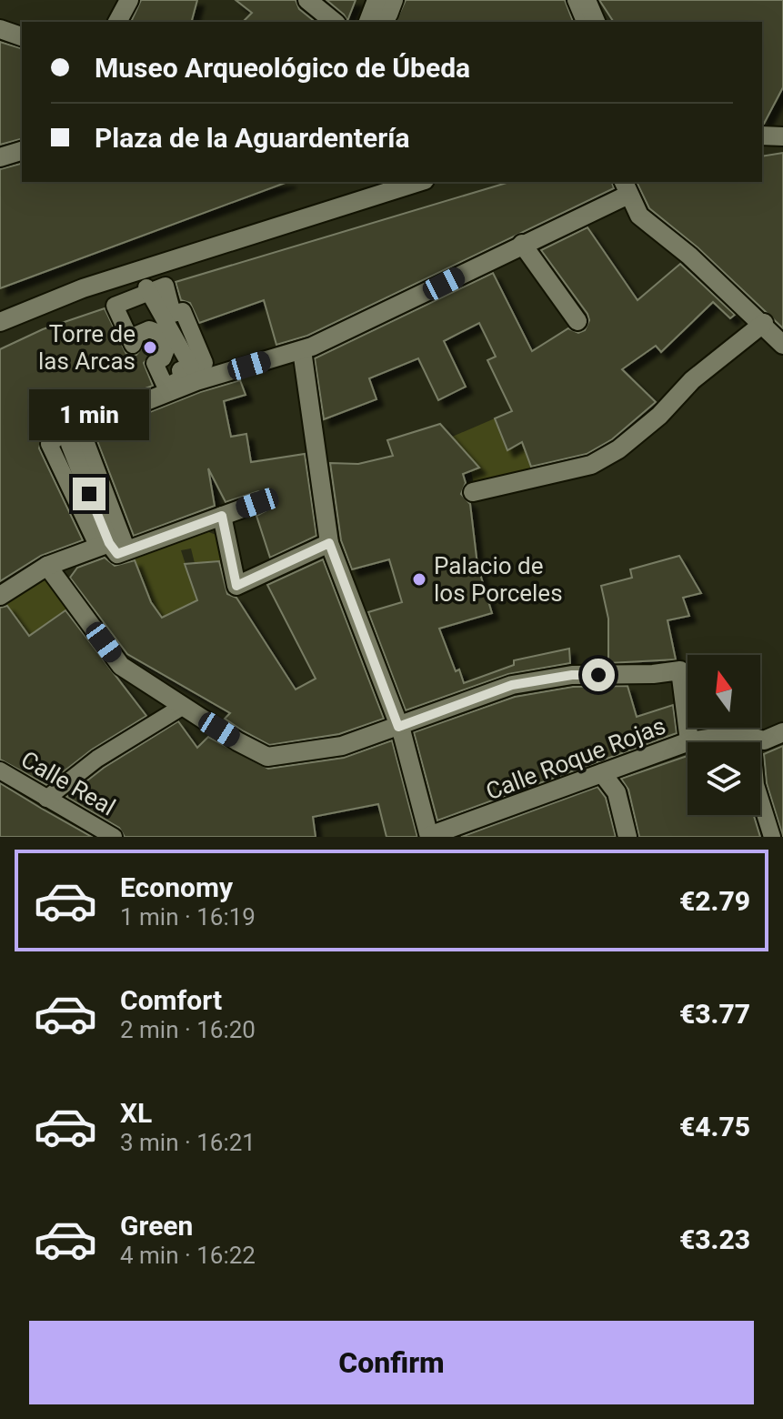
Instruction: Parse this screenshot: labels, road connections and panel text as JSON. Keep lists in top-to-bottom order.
{
  "streets": {
    "street": ["Calle Roque Rojas", "Calle Real"]
  },
  "places": ["Torre de las Arcas", "Palacio de los Porceles"],
  "north": "top",
  "page": {
    "banner": ["Museo Arqueológico de Úbeda", "Plaza de la Aguardentería"],
    "bubble": "1 min",
    "list": [
      {
        "name": "Economy",
        "note": "1 min · 16:19",
        "value": "€2.79"
      },
      {
        "name": "Comfort",
        "note": "2 min · 16:20",
        "value": "€3.77"
      },
      {
        "name": "XL",
        "note": "3 min · 16:21",
        "value": "€4.75"
      },
      {
        "name": "Green",
        "note": "4 min · 16:22",
        "value": "€3.23"
      }
    ],
    "buttons": "Confirm"
  }
}
